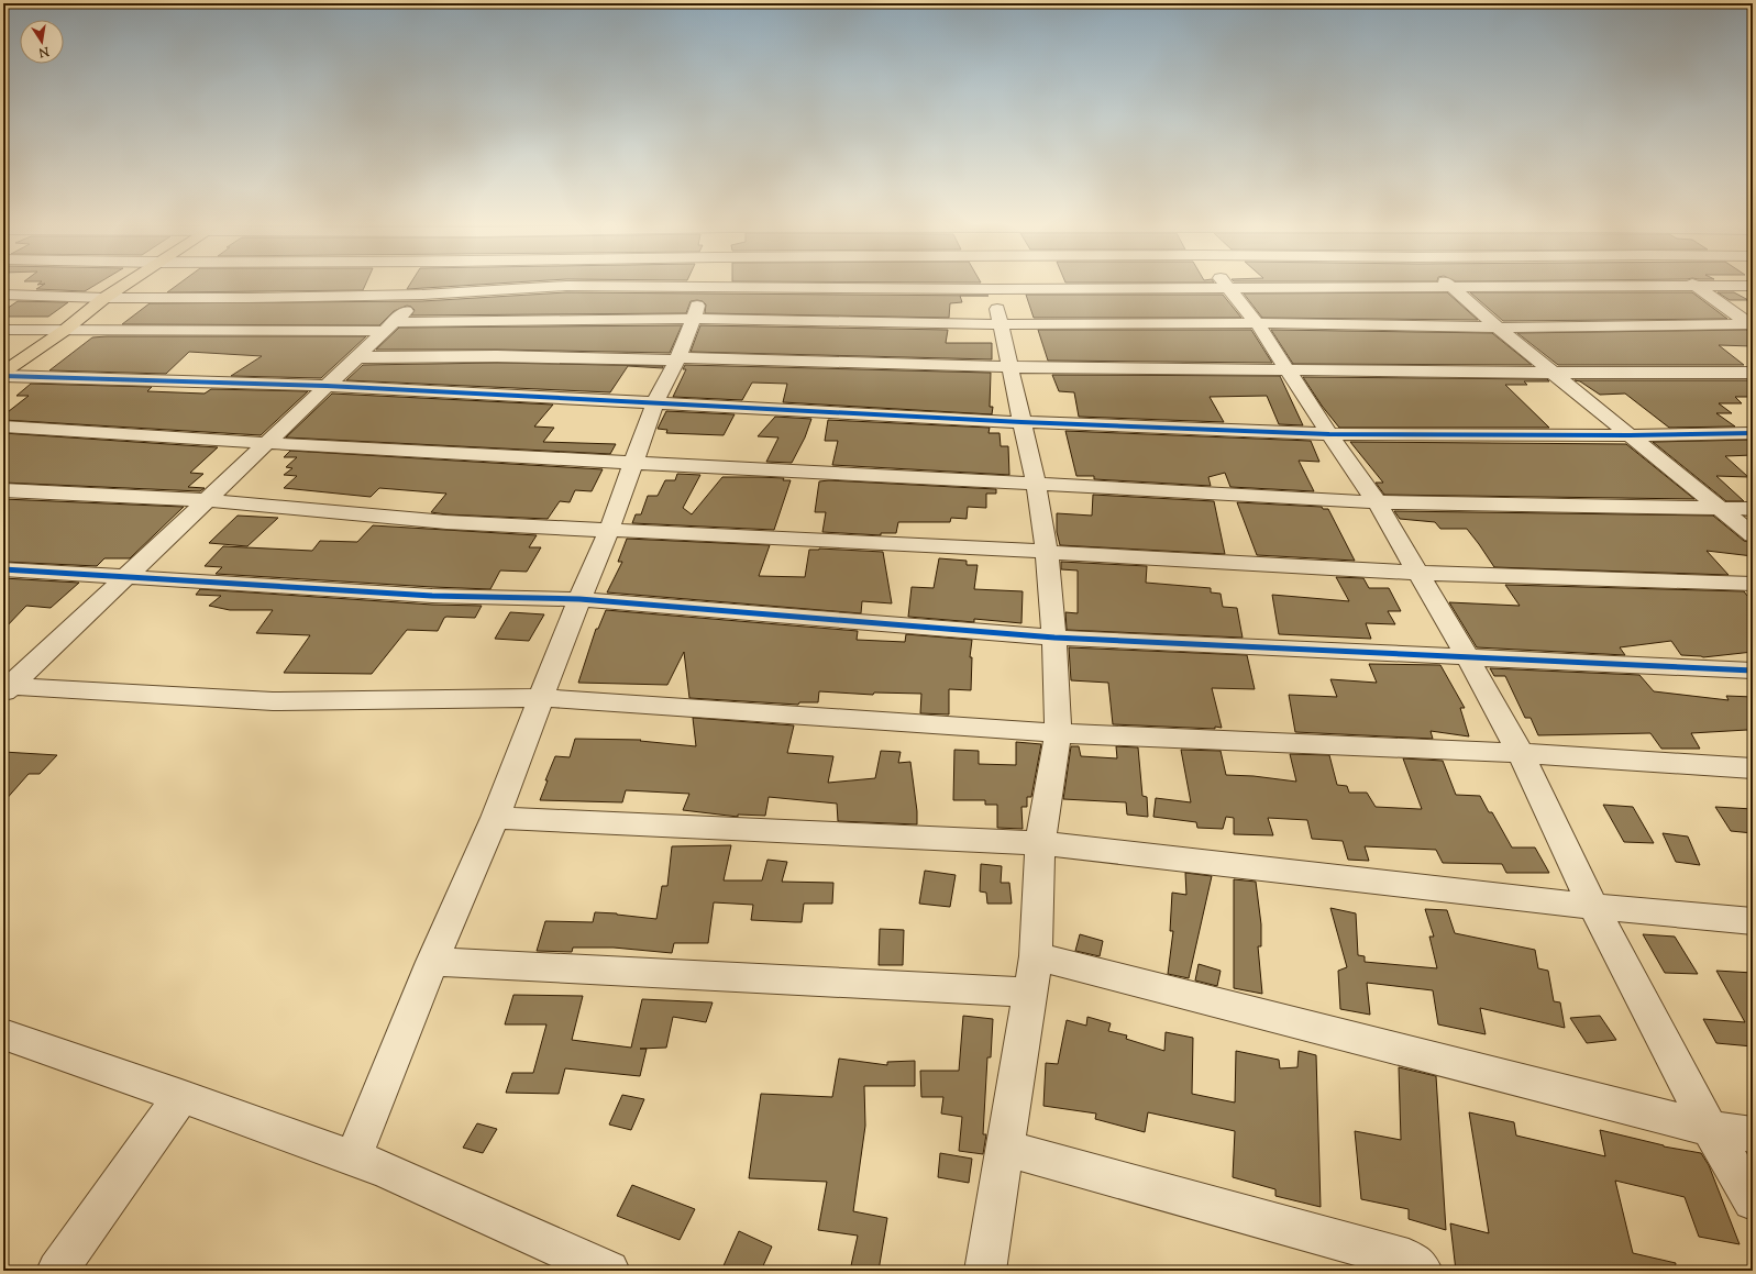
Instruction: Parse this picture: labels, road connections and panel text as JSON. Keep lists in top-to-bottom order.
{
  "north": "bottom"
}
